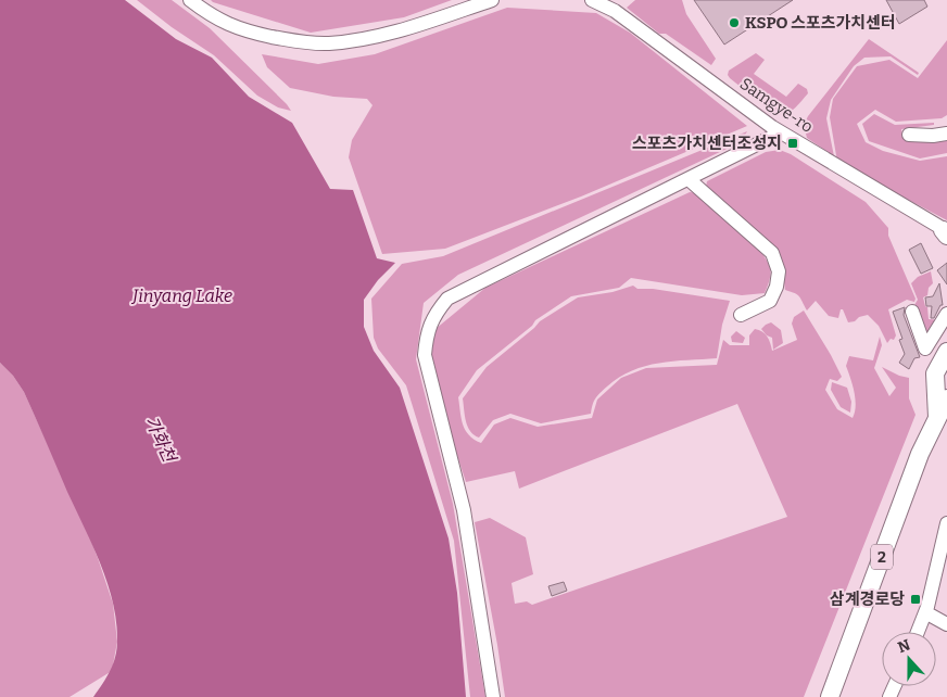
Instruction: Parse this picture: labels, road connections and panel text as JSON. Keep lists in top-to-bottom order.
{
  "streets": {
    "main road": ["2"],
    "street": ["Samgye-ro"]
  },
  "water": ["Jinyang Lake", "가화천"],
  "places": {
    "other": ["KSPO 스포츠가치센터"],
    "transit": ["스포츠가치센터조성지", "삼계경로당"]
  },
  "north": "top"
}
